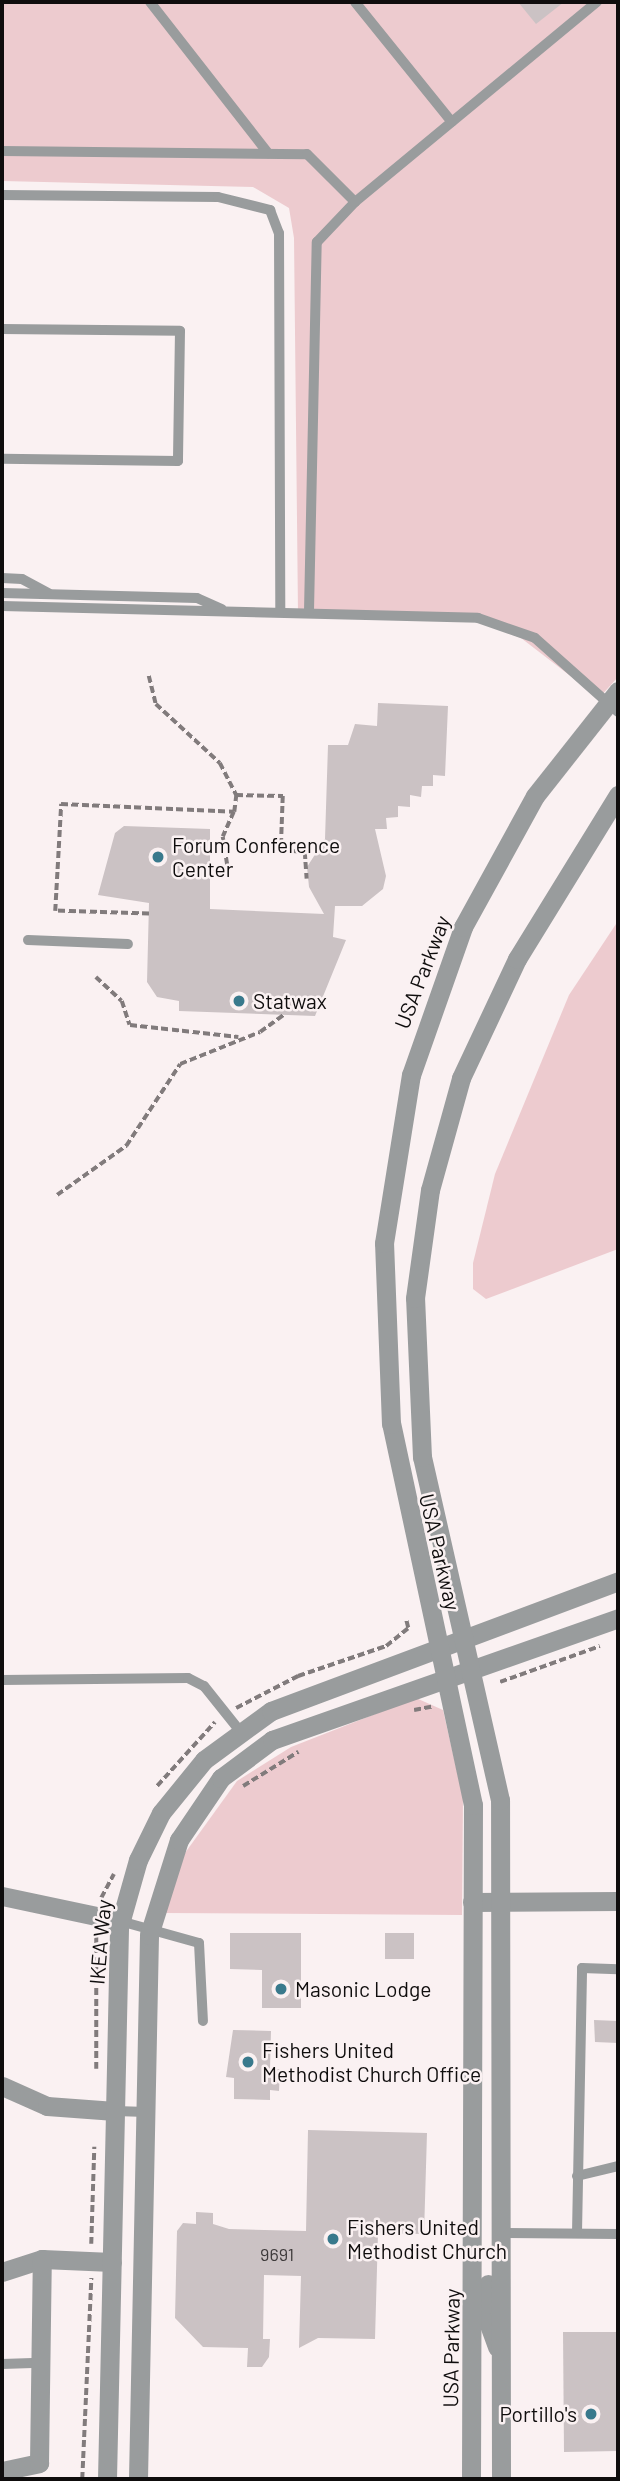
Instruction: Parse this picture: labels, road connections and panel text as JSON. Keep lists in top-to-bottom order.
{
  "streets": {
    "street": ["USA Parkway", "IKEA Way"]
  },
  "crossings": [
    ["USA Parkway", "IKEA Way"]
  ],
  "places": [
    "Forum Conference Center",
    "Statwax",
    "Masonic Lodge",
    "Fishers United Methodist Church Office",
    "Fishers United Methodist Church",
    "Portillo's"
  ],
  "house_numbers": ["9691"]
}
